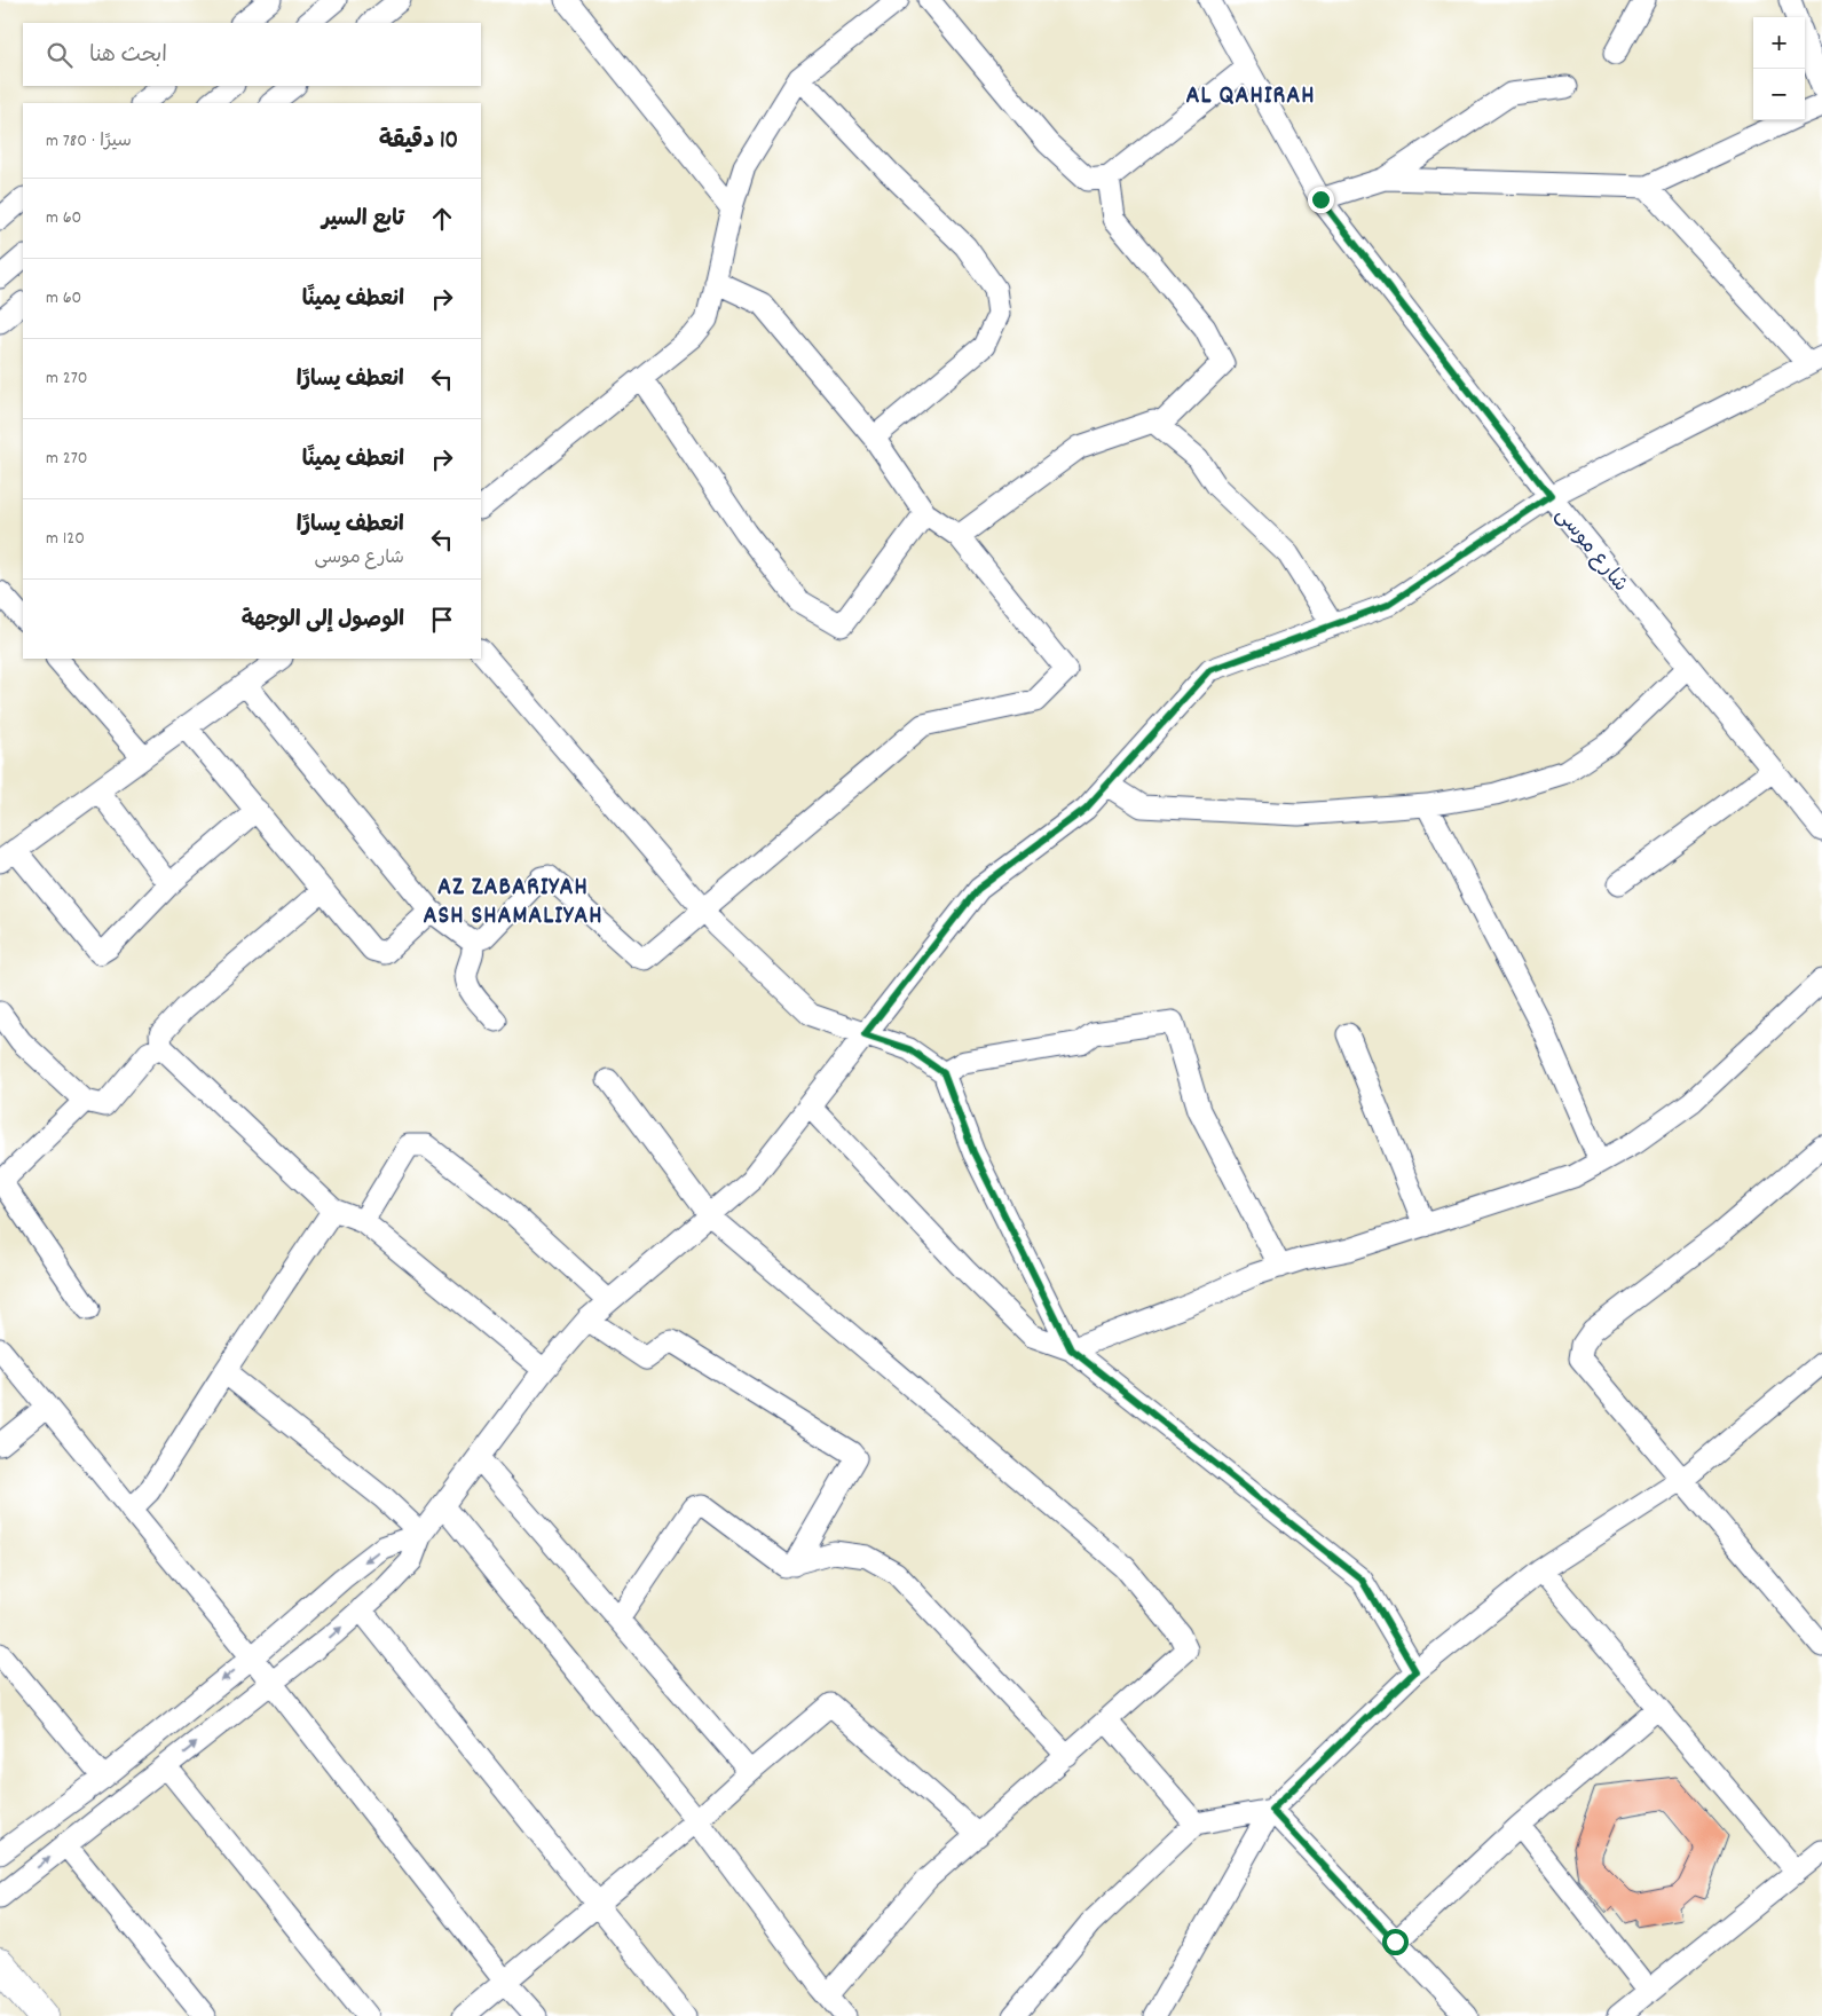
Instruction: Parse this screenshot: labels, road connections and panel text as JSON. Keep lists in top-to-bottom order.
{
  "streets": {
    "street": ["شارع موسى"]
  },
  "districts": ["AL QAHIRAH", "AZ ZABARIYAH ASH SHAMALIYAH"],
  "page": {
    "map_buttons": ["+", "−"],
    "search": "ابحث هنا",
    "heading": ["10 دقيقة", "سيرًا · 780 m"],
    "list": [
      ["تابع السير", "60 m"],
      ["انعطف يمينًا", "60 m"],
      ["انعطف يسارًا", "270 m"],
      ["انعطف يمينًا", "270 m"],
      ["انعطف يسارًا", "شارع موسى", "120 m"],
      "الوصول إلى الوجهة"
    ]
  }
}
